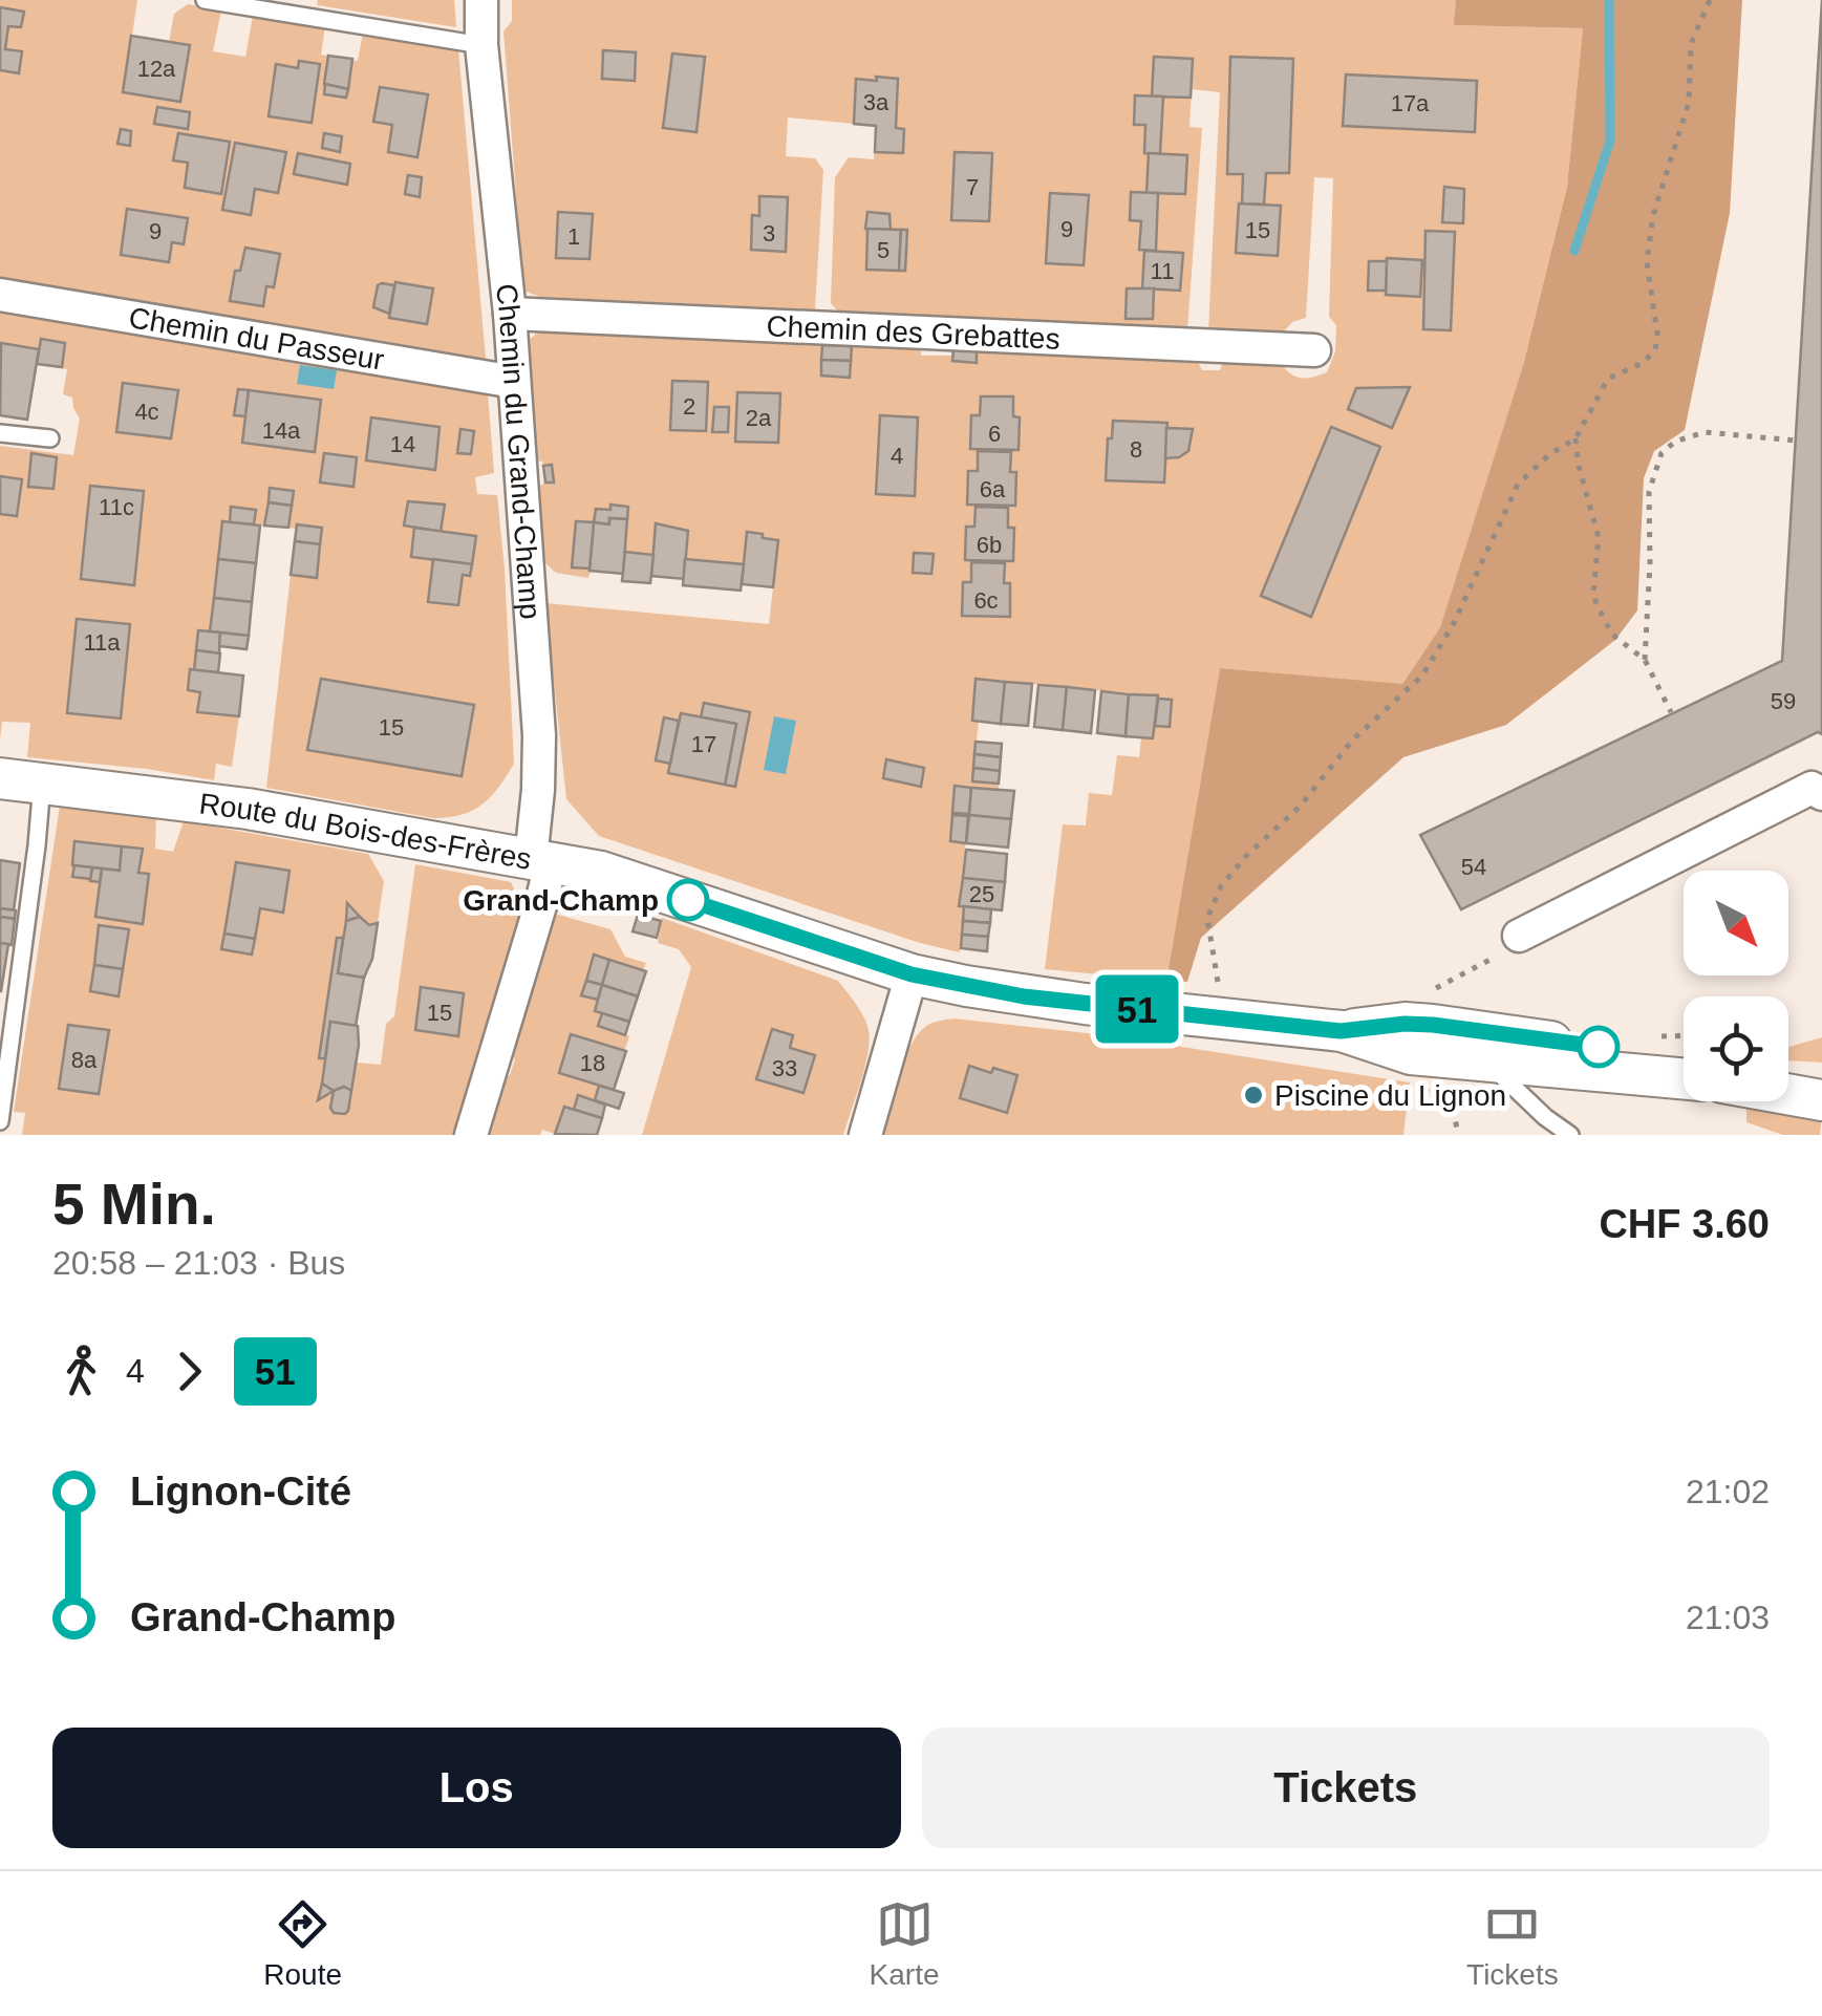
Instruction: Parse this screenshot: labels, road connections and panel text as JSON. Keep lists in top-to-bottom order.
{
  "streets": {
    "street": [
      "Chemin des Grebattes",
      "Chemin du Passeur",
      "Chemin du Grand-Champ",
      "Route du Bois-des-Frères"
    ]
  },
  "crossings": [
    ["Chemin des Grebattes", "Chemin du Grand-Champ"],
    ["Chemin du Passeur", "Chemin du Grand-Champ"],
    ["Chemin du Grand-Champ", "Route du Bois-des-Frères"]
  ],
  "places": ["Grand-Champ", "Piscine du Lignon"],
  "lines": ["bus line 51"],
  "house_numbers": [
    "12a",
    "3a",
    "17a",
    "7",
    "9",
    "15",
    "9",
    "3",
    "1",
    "5",
    "11",
    "2",
    "4c",
    "2a",
    "14a",
    "6",
    "14",
    "8",
    "4",
    "6a",
    "11c",
    "6b",
    "6c",
    "11a",
    "59",
    "15",
    "17",
    "54",
    "25",
    "15",
    "8a",
    "18",
    "33"
  ],
  "north": "bottom right",
  "page": {
    "on_map": "51",
    "heading": ["5 Min.", "20:58 – 21:03 · Bus", "CHF 3.60"],
    "legs": ["4", "51"],
    "list": [
      {
        "name": "Lignon-Cité",
        "value": "21:02"
      },
      {
        "name": "Grand-Champ",
        "value": "21:03"
      }
    ],
    "buttons": ["Los", "Tickets"],
    "tabs": ["Route", "Karte", "Tickets"]
  }
}
